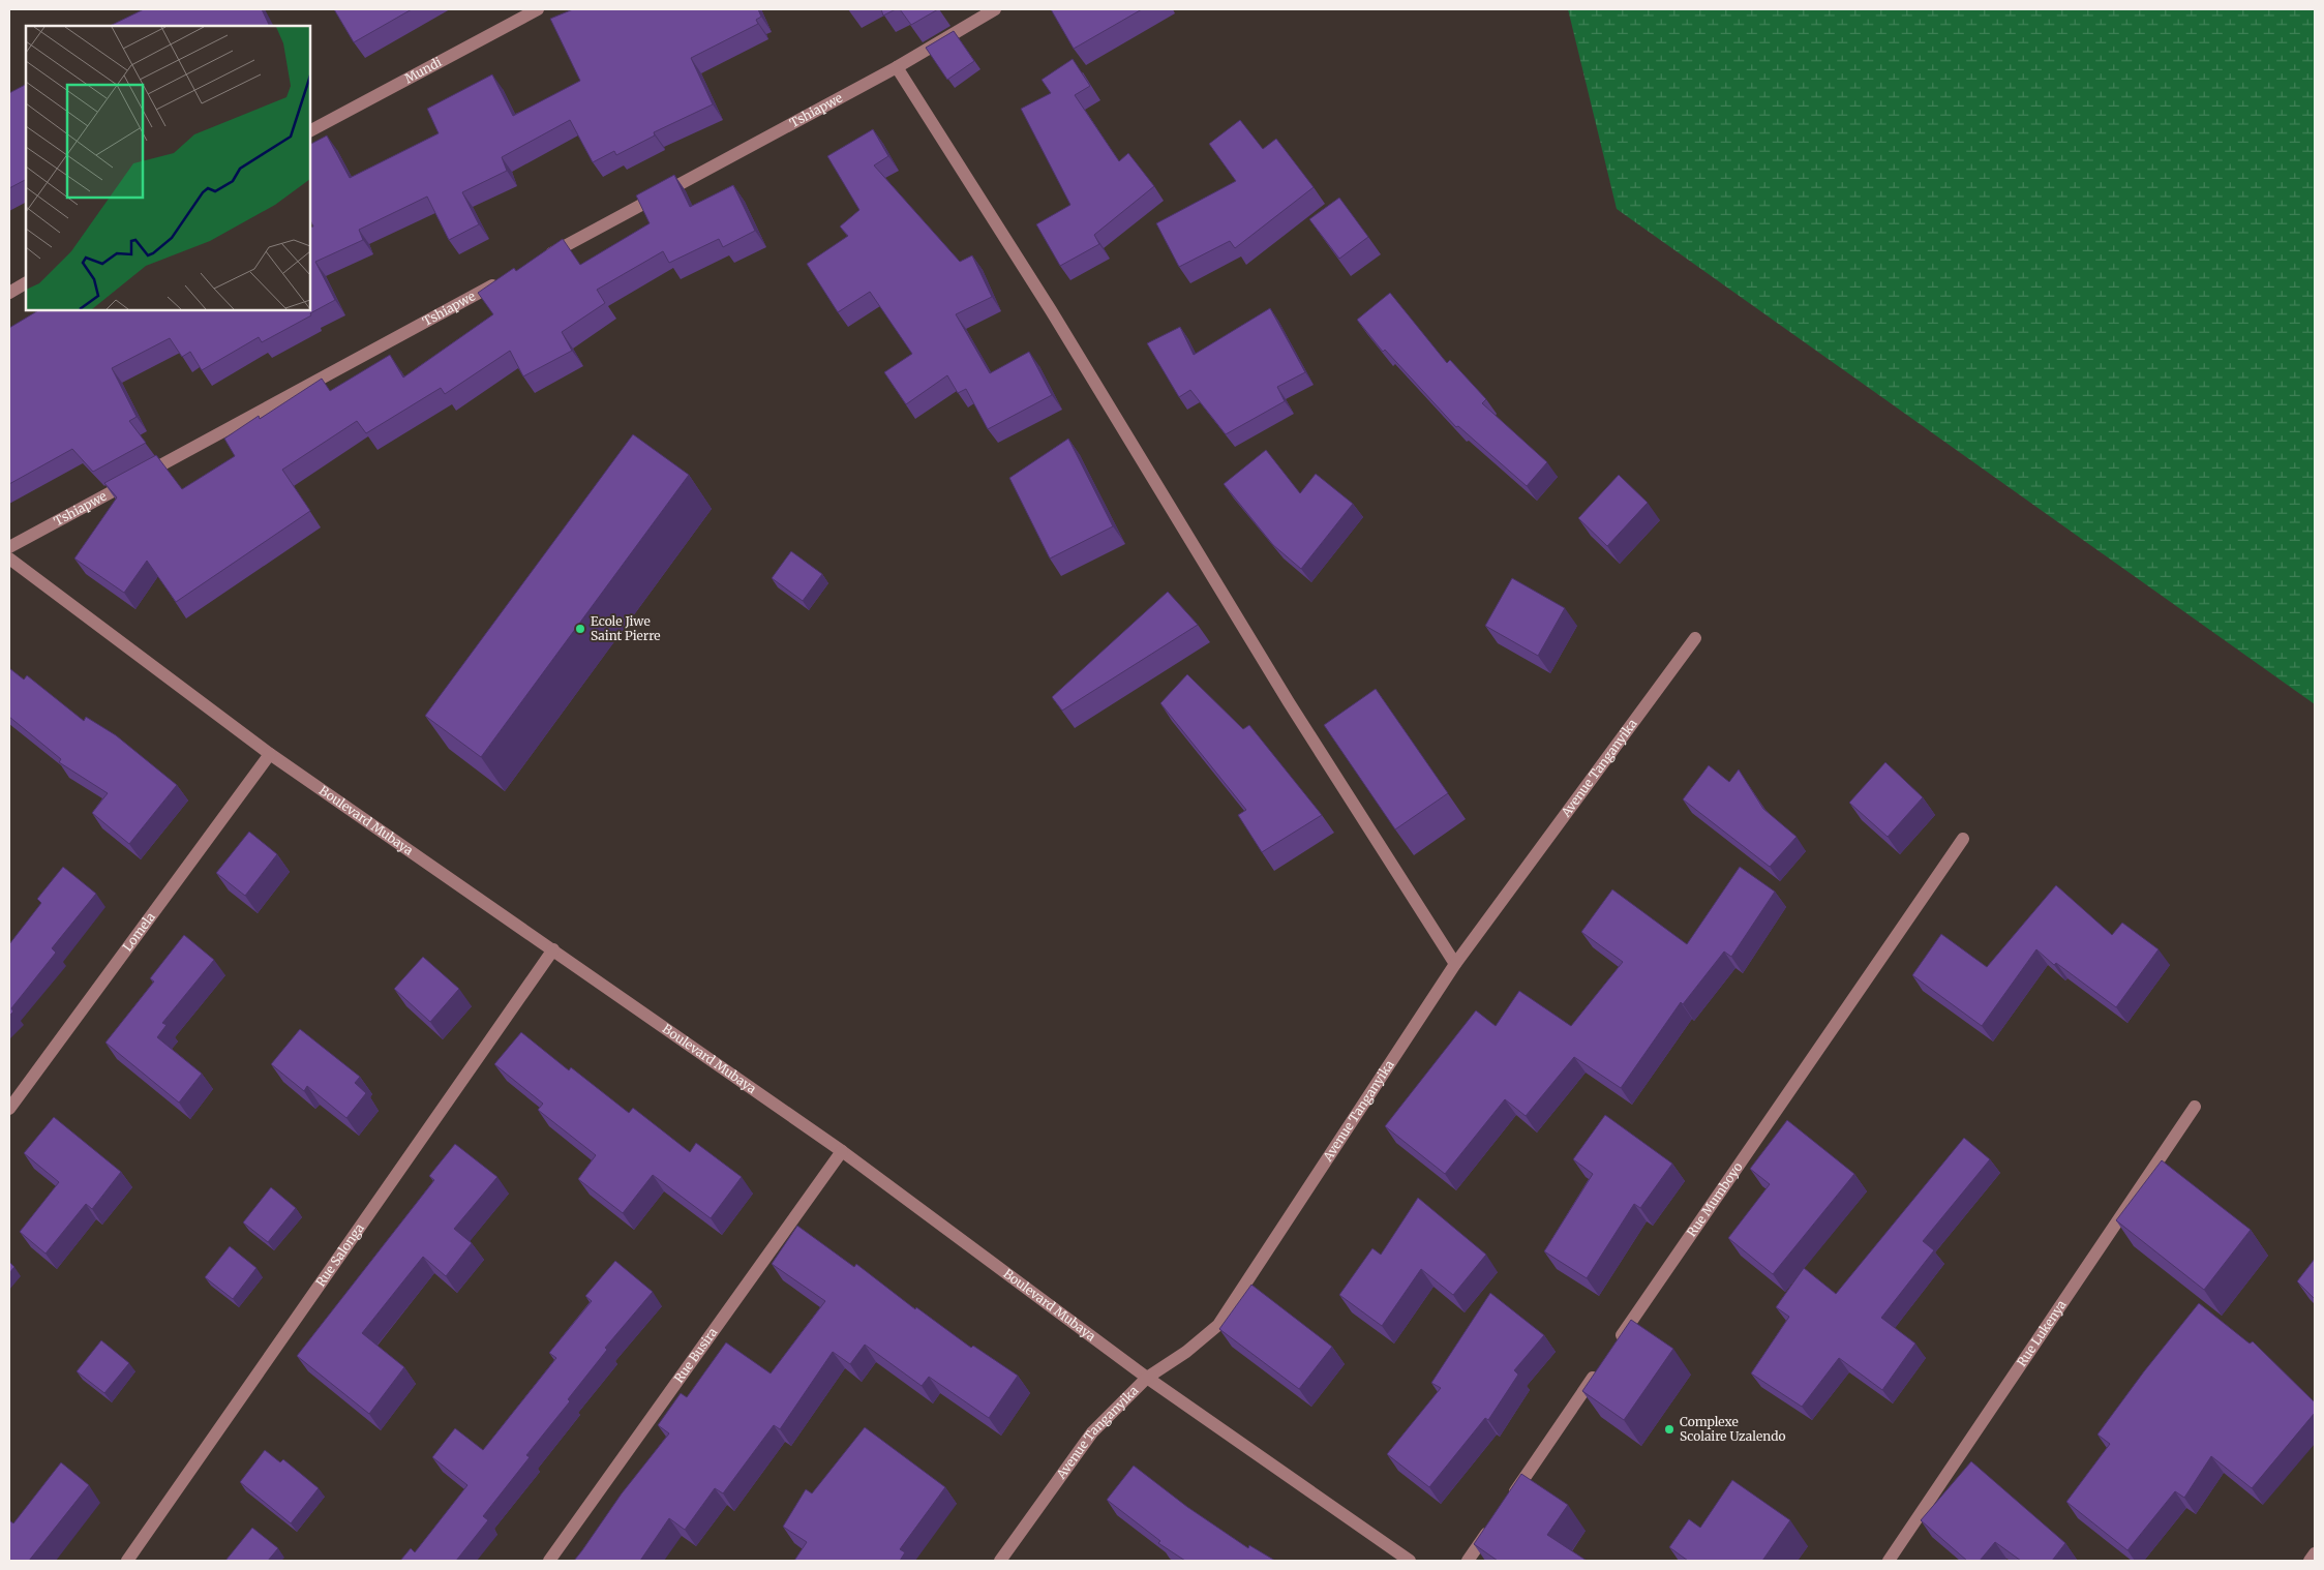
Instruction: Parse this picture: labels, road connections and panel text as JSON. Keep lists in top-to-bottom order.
{
  "streets": {
    "street": [
      "Mundi",
      "Tshiapwe",
      "Avenue Tanganyika",
      "Boulevard Mubaya",
      "Lomela",
      "Rue Mumboyo",
      "Rue Salonga",
      "Rue Lukenya",
      "Rue Busira"
    ]
  },
  "crossings": [
    ["Avenue Tanganyika", "Boulevard Mubaya"],
    ["Boulevard Mubaya", "Lomela"],
    ["Boulevard Mubaya", "Rue Salonga"],
    ["Boulevard Mubaya", "Rue Busira"]
  ],
  "places": ["Ecole Jiwe Saint Pierre", "Complexe Scolaire Uzalendo"]
}
